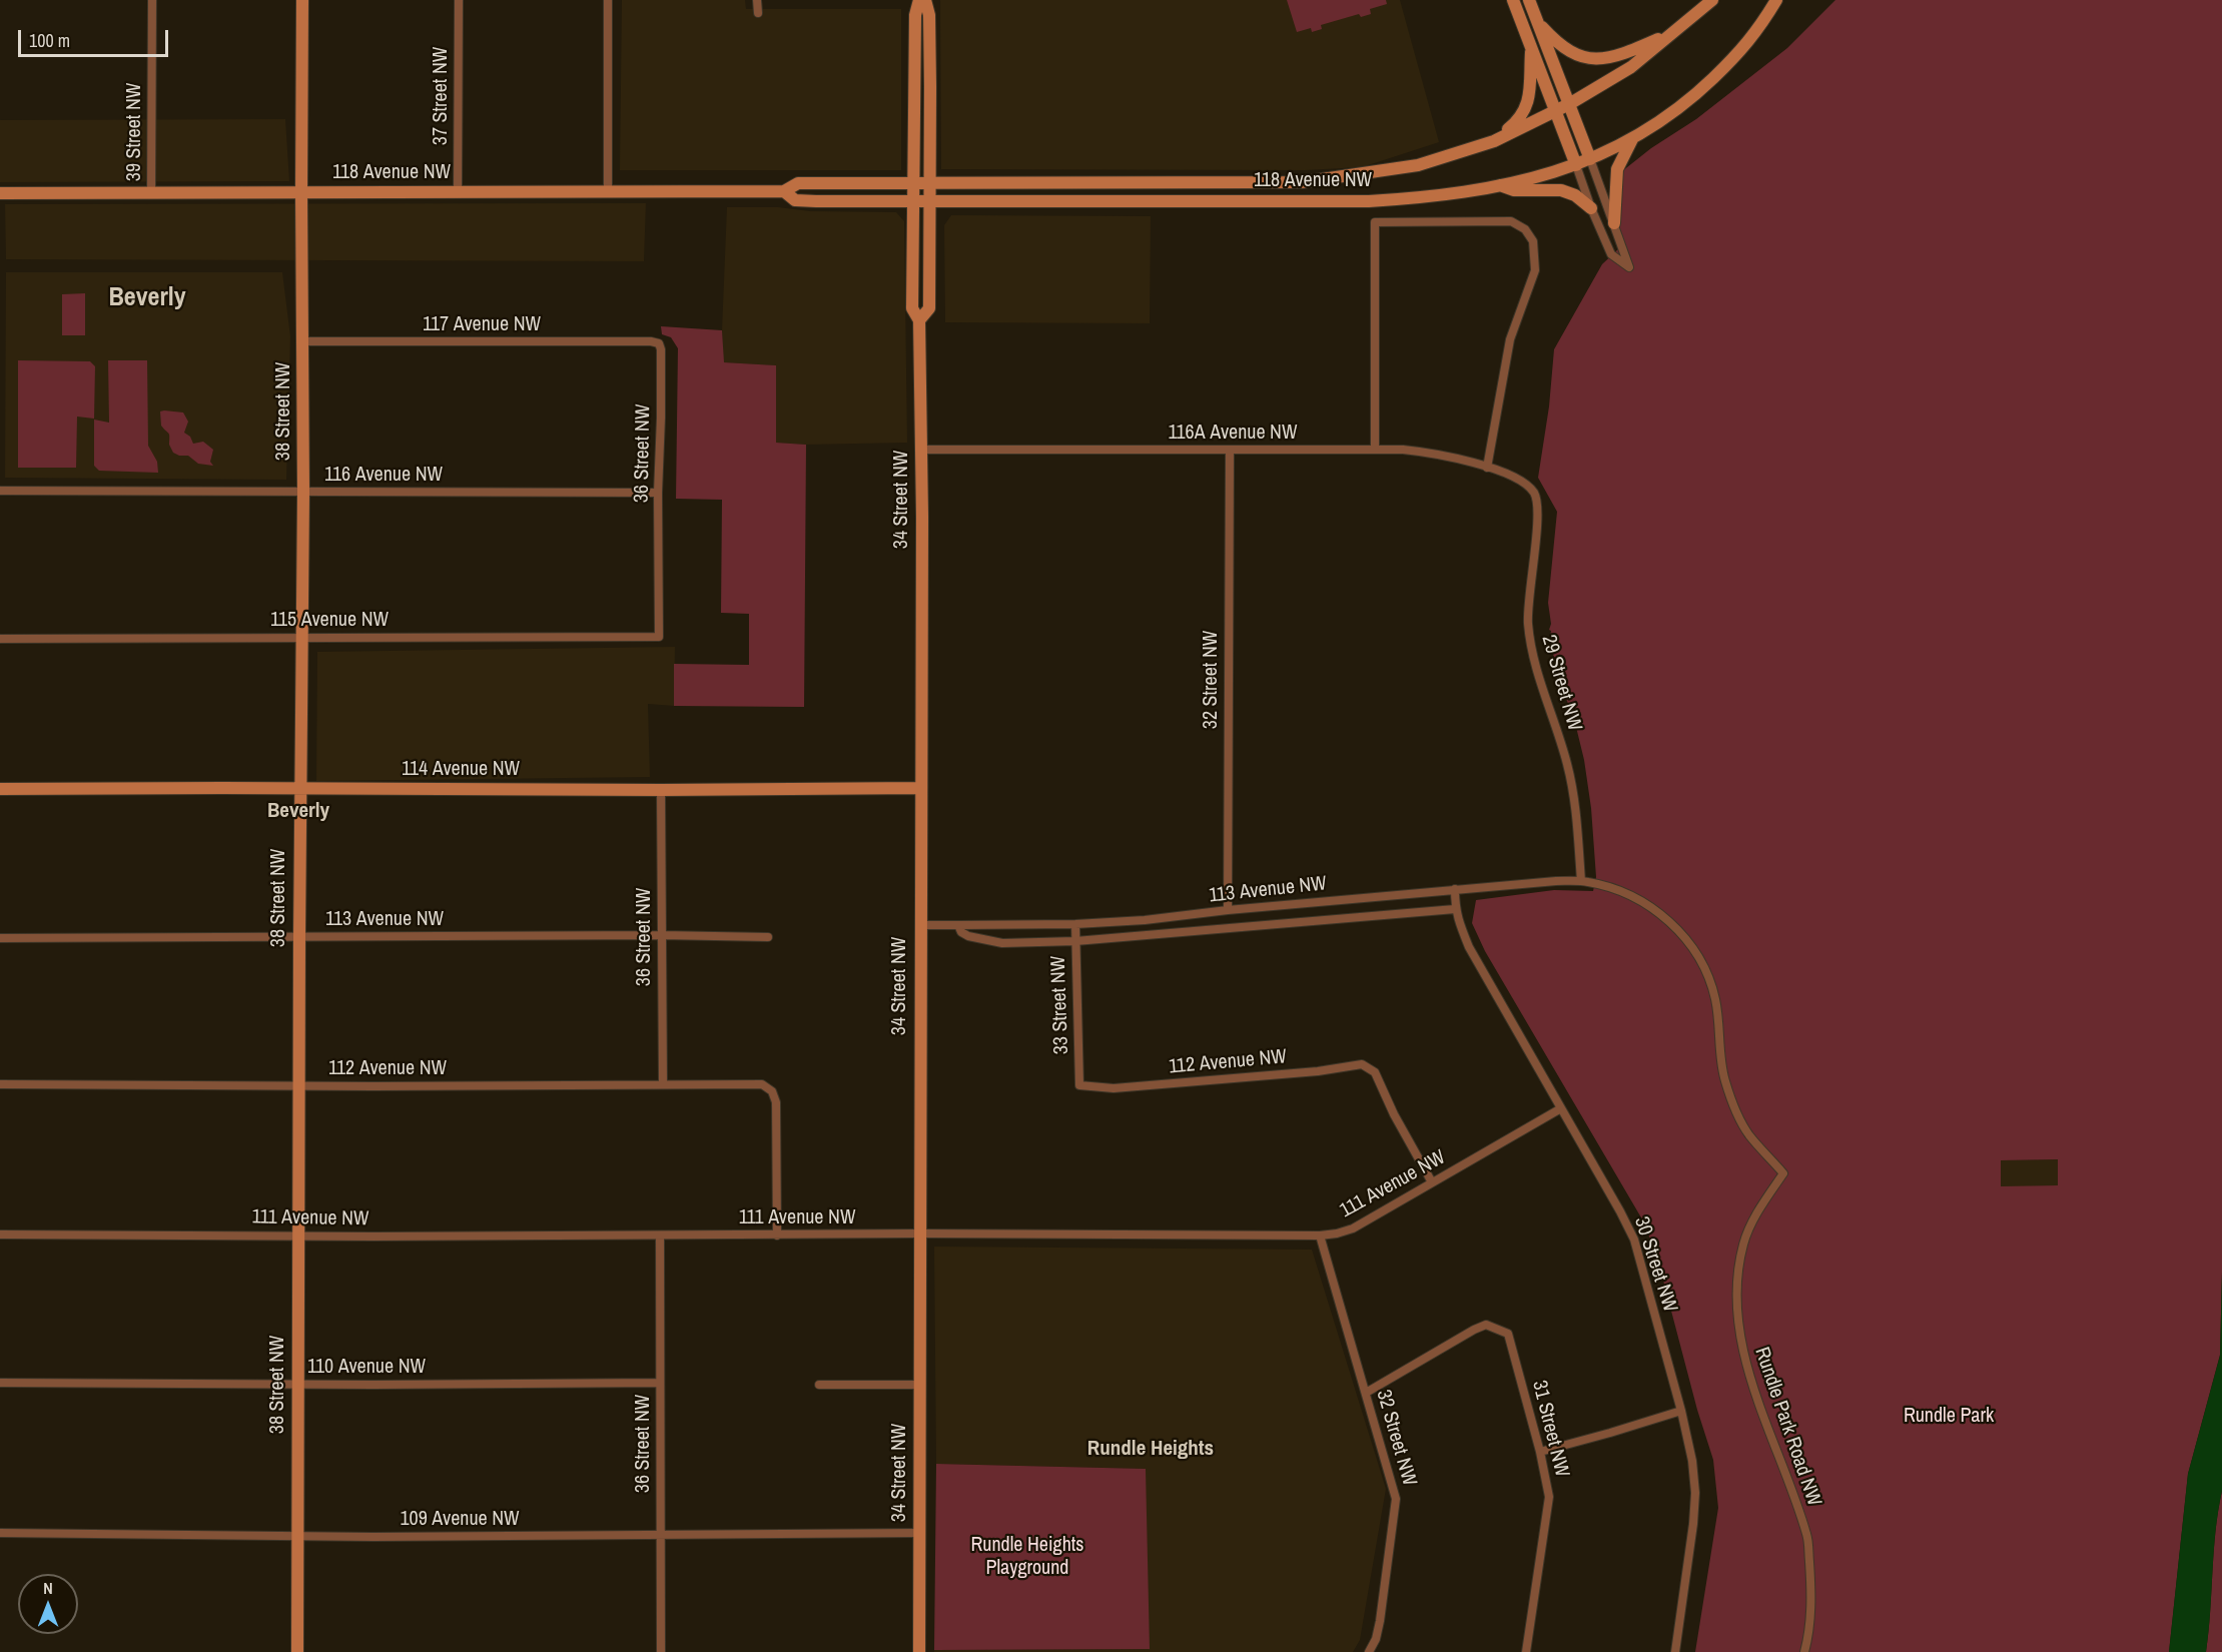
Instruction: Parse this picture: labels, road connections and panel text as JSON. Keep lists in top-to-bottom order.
{
  "streets": {
    "street": [
      "37 Street NW",
      "39 Street NW",
      "118 Avenue NW",
      "117 Avenue NW",
      "38 Street NW",
      "116A Avenue NW",
      "36 Street NW",
      "116 Avenue NW",
      "34 Street NW",
      "115 Avenue NW",
      "32 Street NW",
      "29 Street NW",
      "114 Avenue NW",
      "113 Avenue NW",
      "33 Street NW",
      "112 Avenue NW",
      "111 Avenue NW",
      "30 Street NW",
      "110 Avenue NW",
      "Rundle Park Road NW",
      "31 Street NW",
      "109 Avenue NW"
    ]
  },
  "crossings": [
    ["37 Street NW", "118 Avenue NW"],
    ["39 Street NW", "118 Avenue NW"],
    ["118 Avenue NW", "38 Street NW"],
    ["118 Avenue NW", "34 Street NW"],
    ["117 Avenue NW", "38 Street NW"],
    ["117 Avenue NW", "36 Street NW"],
    ["38 Street NW", "116 Avenue NW"],
    ["38 Street NW", "115 Avenue NW"],
    ["38 Street NW", "114 Avenue NW"],
    ["38 Street NW", "113 Avenue NW"],
    ["38 Street NW", "112 Avenue NW"],
    ["38 Street NW", "111 Avenue NW"],
    ["38 Street NW", "110 Avenue NW"],
    ["38 Street NW", "109 Avenue NW"],
    ["116A Avenue NW", "34 Street NW"],
    ["116A Avenue NW", "32 Street NW"],
    ["116A Avenue NW", "29 Street NW"],
    ["36 Street NW", "116 Avenue NW"],
    ["36 Street NW", "115 Avenue NW"],
    ["36 Street NW", "114 Avenue NW"],
    ["36 Street NW", "113 Avenue NW"],
    ["36 Street NW", "112 Avenue NW"],
    ["36 Street NW", "111 Avenue NW"],
    ["36 Street NW", "110 Avenue NW"],
    ["36 Street NW", "109 Avenue NW"],
    ["34 Street NW", "114 Avenue NW"],
    ["34 Street NW", "113 Avenue NW"],
    ["34 Street NW", "111 Avenue NW"],
    ["34 Street NW", "109 Avenue NW"],
    ["32 Street NW", "113 Avenue NW"],
    ["32 Street NW", "111 Avenue NW"],
    ["32 Street NW", "31 Street NW"],
    ["29 Street NW", "113 Avenue NW"],
    ["29 Street NW", "Rundle Park Road NW"],
    ["113 Avenue NW", "33 Street NW"],
    ["113 Avenue NW", "30 Street NW"],
    ["113 Avenue NW", "Rundle Park Road NW"],
    ["33 Street NW", "112 Avenue NW"],
    ["112 Avenue NW", "111 Avenue NW"],
    ["111 Avenue NW", "30 Street NW"]
  ],
  "districts": ["Beverly", "Beverly", "Rundle Heights"],
  "parks": ["Rundle Park", "Rundle Heights Playground"],
  "scale_bar": "100 m",
  "north": "top"
}
